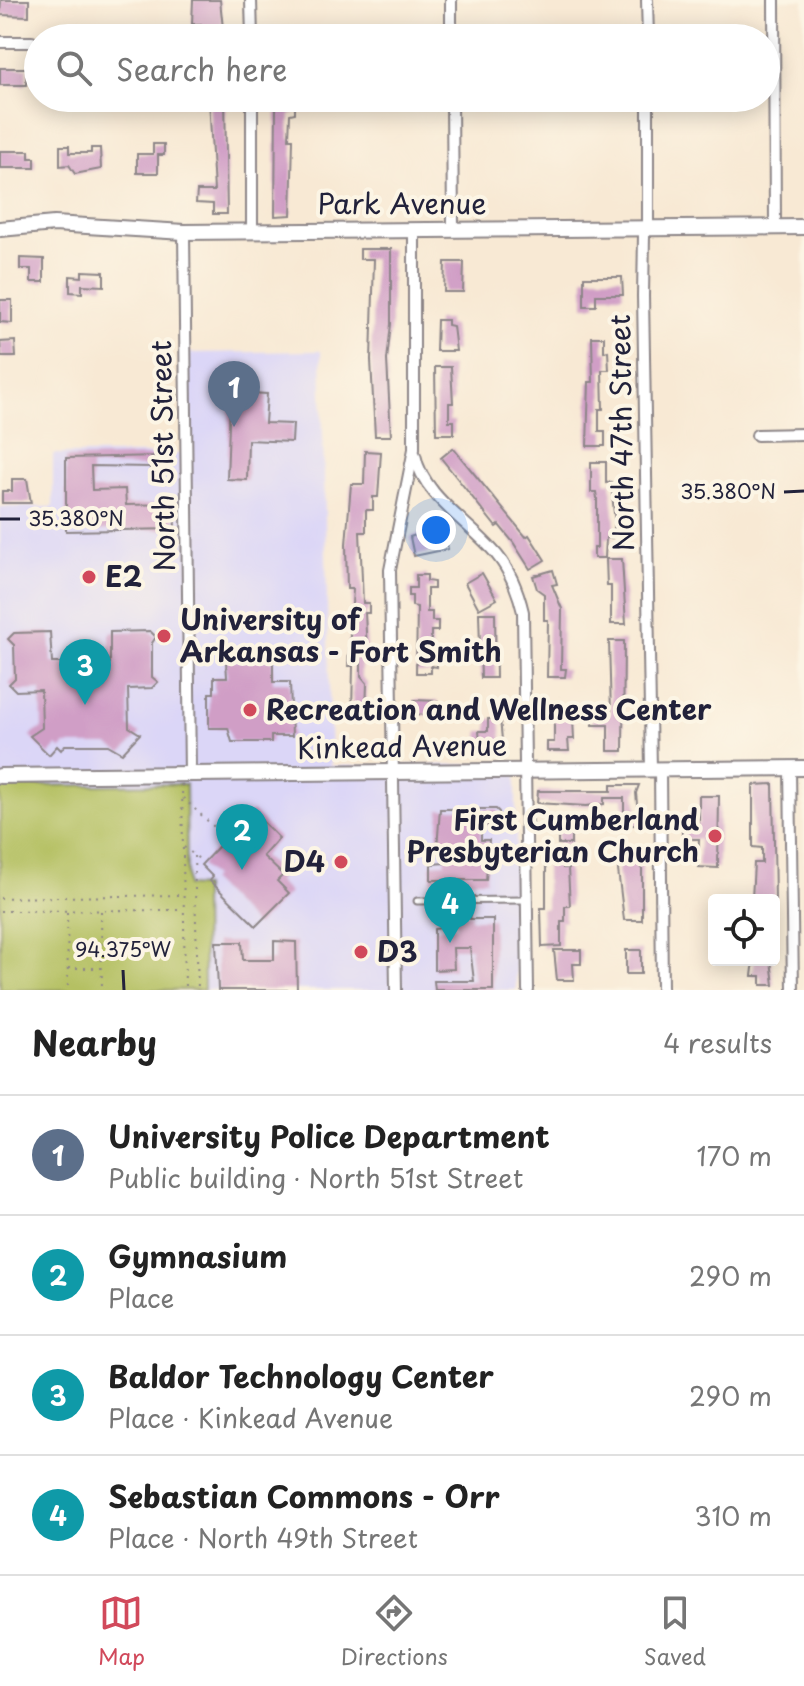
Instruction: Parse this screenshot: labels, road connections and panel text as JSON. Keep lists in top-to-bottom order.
{
  "streets": {
    "street": [
      "Park Avenue",
      "North 47th Street",
      "North 51st Street",
      "Kinkead Avenue"
    ]
  },
  "crossings": [
    ["Park Avenue", "North 47th Street"],
    ["Park Avenue", "North 51st Street"],
    ["North 47th Street", "Kinkead Avenue"],
    ["North 51st Street", "Kinkead Avenue"]
  ],
  "places": [
    "E2",
    "University of Arkansas - Fort Smith",
    "Recreation and Wellness Center",
    "First Cumberland Presbyterian Church",
    "D4",
    "D3"
  ],
  "page": {
    "search": "Search here",
    "pins": [
      "1",
      "3",
      "2",
      "4"
    ],
    "heading": ["Nearby", "4 results"],
    "list": [
      {
        "mark": "1",
        "name": "University Police Department",
        "note": "Public building · North 51st Street",
        "value": "170 m"
      },
      {
        "mark": "2",
        "name": "Gymnasium",
        "note": "Place",
        "value": "290 m"
      },
      {
        "mark": "3",
        "name": "Baldor Technology Center",
        "note": "Place · Kinkead Avenue",
        "value": "290 m"
      },
      {
        "mark": "4",
        "name": "Sebastian Commons - Orr",
        "note": "Place · North 49th Street",
        "value": "310 m"
      }
    ],
    "nav": ["Map", "Directions", "Saved"]
  },
  "coordinates": ["35.380°N", "94.375°W"]
}
